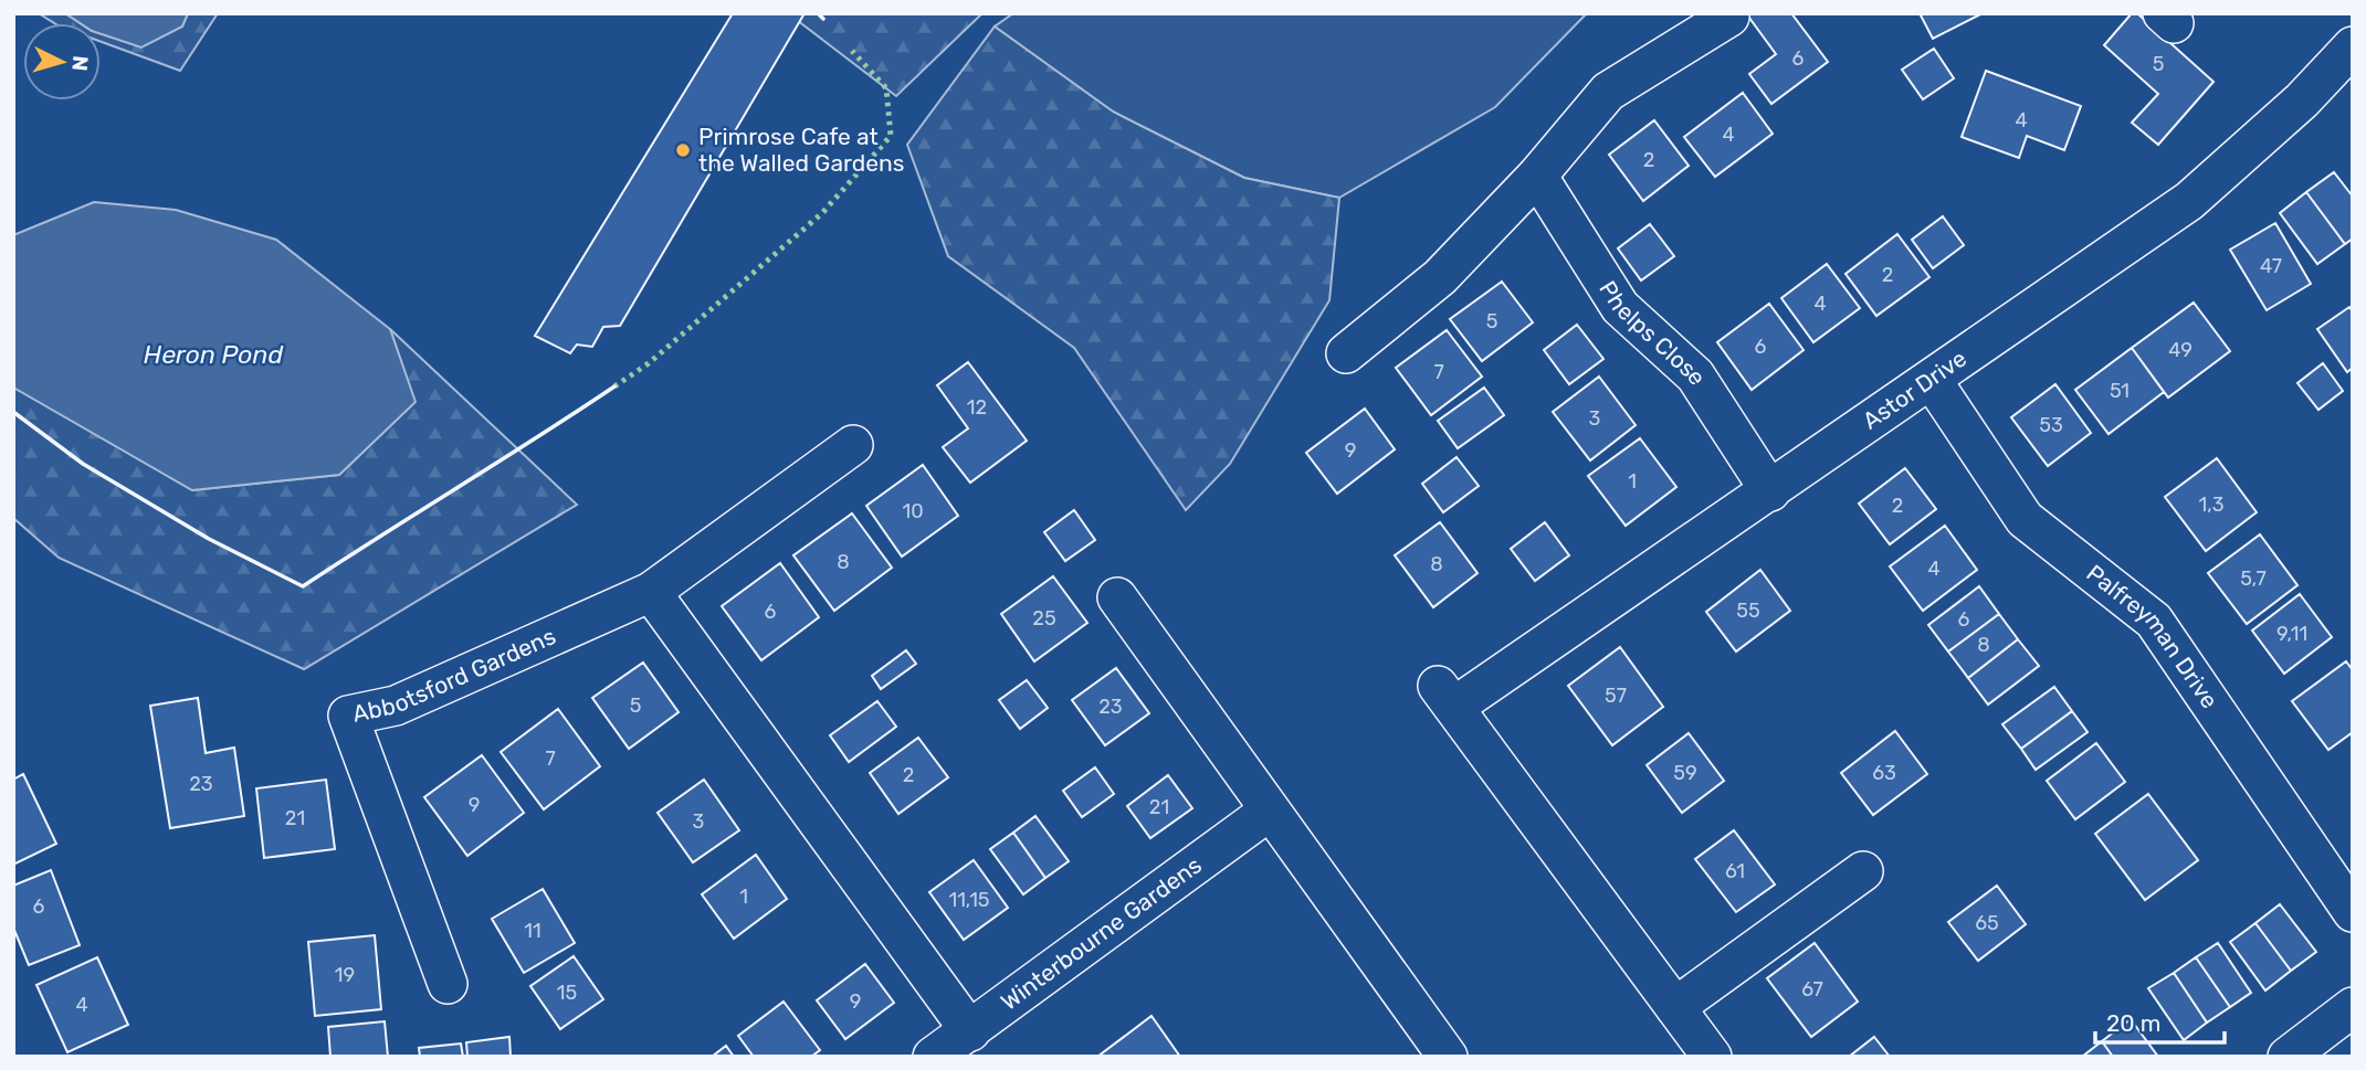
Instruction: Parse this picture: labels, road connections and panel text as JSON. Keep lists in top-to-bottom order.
{
  "streets": {
    "street": [
      "Phelps Close",
      "Astor Drive",
      "Palfreyman Drive",
      "Abbotsford Gardens",
      "Winterbourne Gardens"
    ]
  },
  "crossings": [
    ["Phelps Close", "Astor Drive"],
    ["Astor Drive", "Palfreyman Drive"]
  ],
  "water": ["Heron Pond"],
  "places": ["Primrose Cafe at the Walled Gardens"],
  "house_numbers": [
    "6",
    "5",
    "4",
    "4",
    "2",
    "47",
    "2",
    "4",
    "5",
    "6",
    "49",
    "7",
    "51",
    "12",
    "3",
    "53",
    "9",
    "1",
    "1,3",
    "2",
    "10",
    "8",
    "8",
    "4",
    "5,7",
    "55",
    "6",
    "25",
    "6",
    "9,11",
    "8",
    "57",
    "5",
    "23",
    "7",
    "59",
    "63",
    "2",
    "23",
    "9",
    "21",
    "21",
    "3",
    "61",
    "1",
    "11,15",
    "6",
    "65",
    "11",
    "19",
    "67",
    "15",
    "9",
    "4"
  ],
  "scale_bar": "20 m",
  "north": "right"
}
